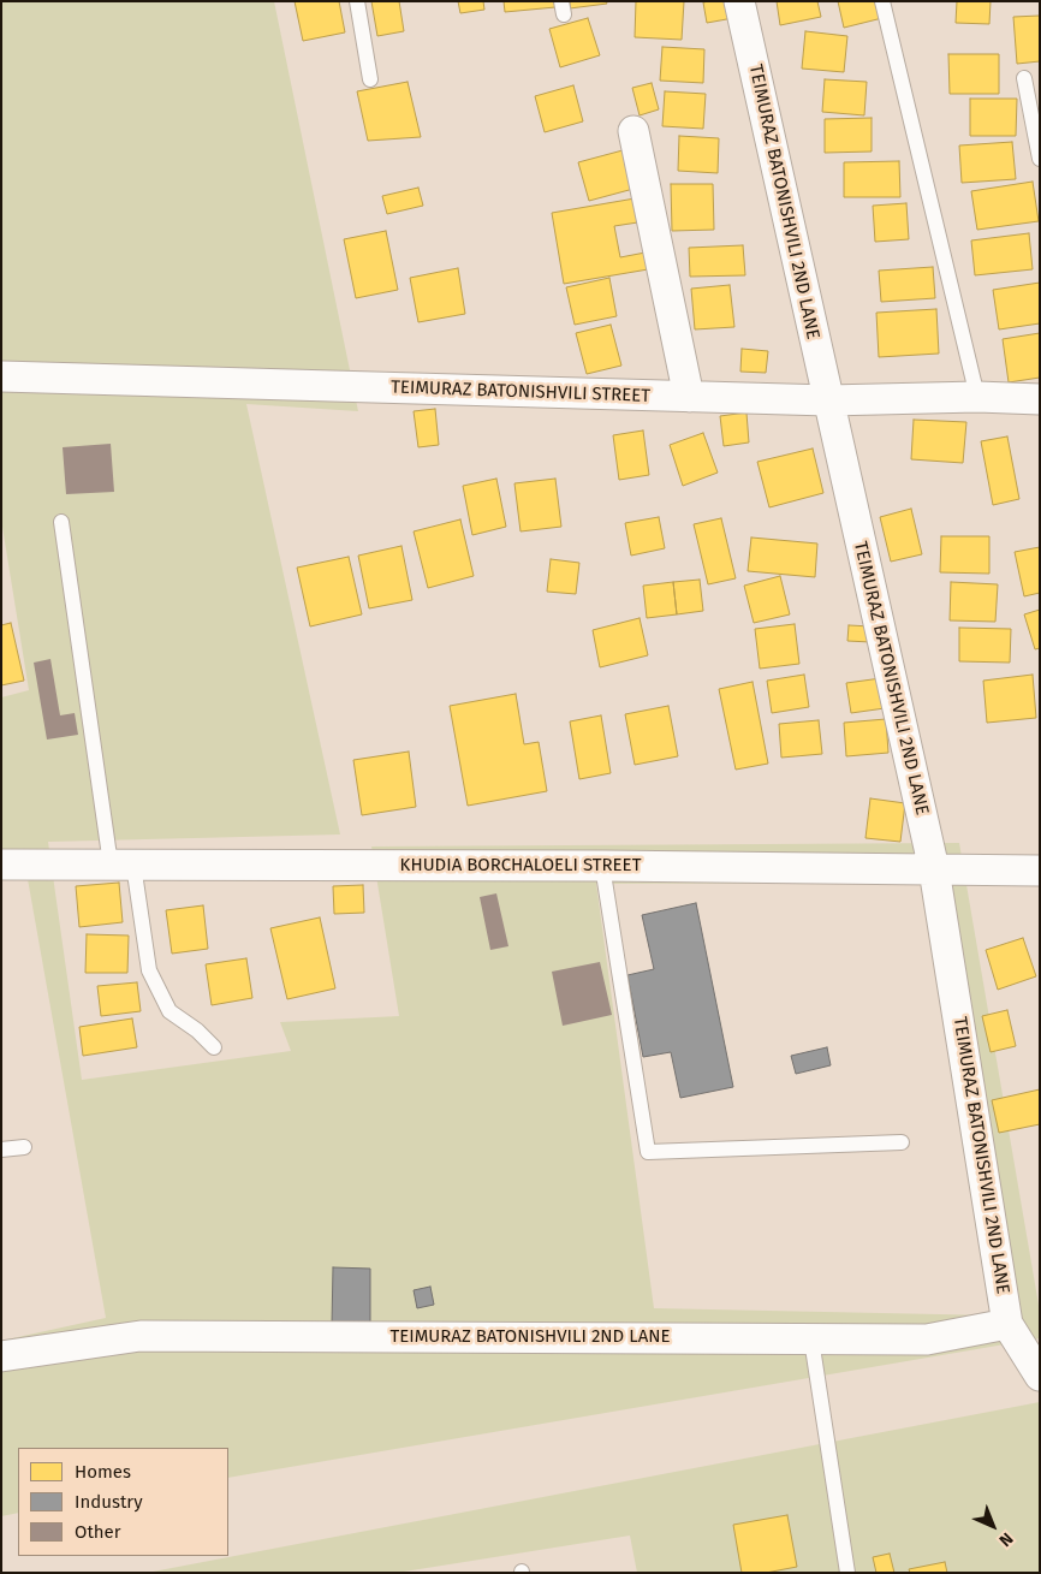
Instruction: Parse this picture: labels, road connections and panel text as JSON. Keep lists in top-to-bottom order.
{
  "streets": {
    "street": ["TEIMURAZ BATONISHVILI 2ND LANE", "TEIMURAZ BATONISHVILI STREET", "KHUDIA BORCHALOELI STREET"]
  },
  "crossings": [
    ["TEIMURAZ BATONISHVILI 2ND LANE", "TEIMURAZ BATONISHVILI STREET"],
    ["TEIMURAZ BATONISHVILI 2ND LANE", "KHUDIA BORCHALOELI STREET"]
  ],
  "legend": ["Homes", "Industry", "Other"],
  "north": "bottom right"
}
